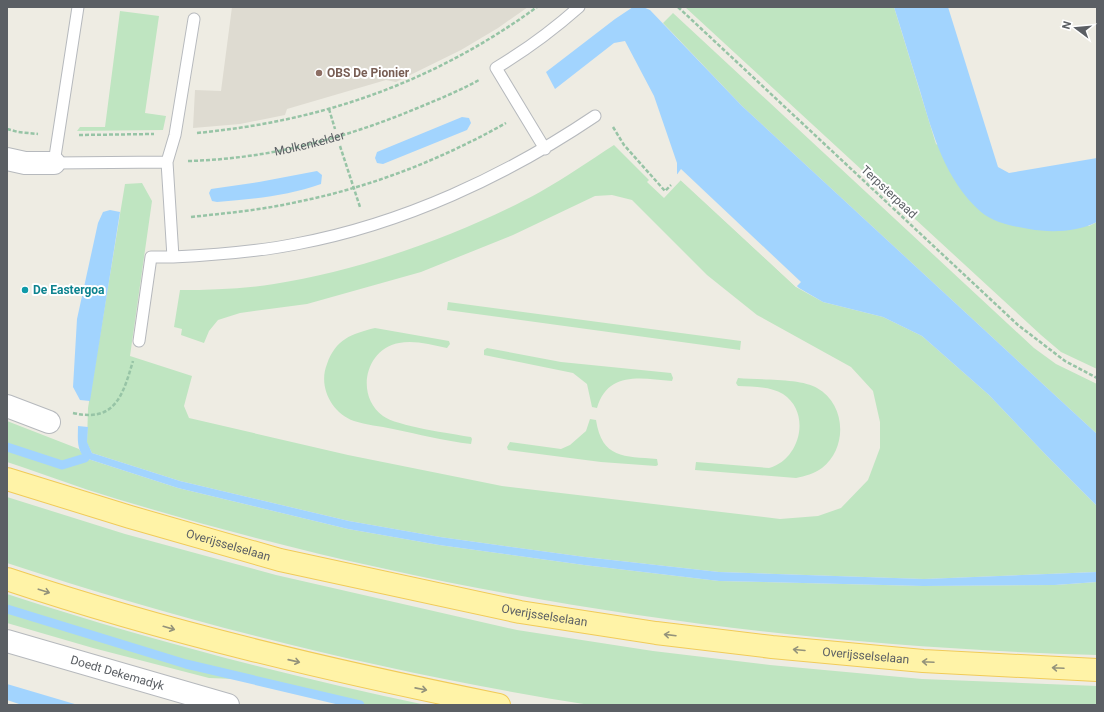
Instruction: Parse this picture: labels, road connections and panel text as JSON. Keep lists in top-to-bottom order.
{
  "streets": {
    "main road": ["Overijsselselaan"],
    "street": ["Doedt Dekemadyk"],
    "path": ["Molkenkelder", "Terpsterpaad"]
  },
  "places": ["OBS De Pionier", "De Eastergoa"],
  "north": "left"
}
